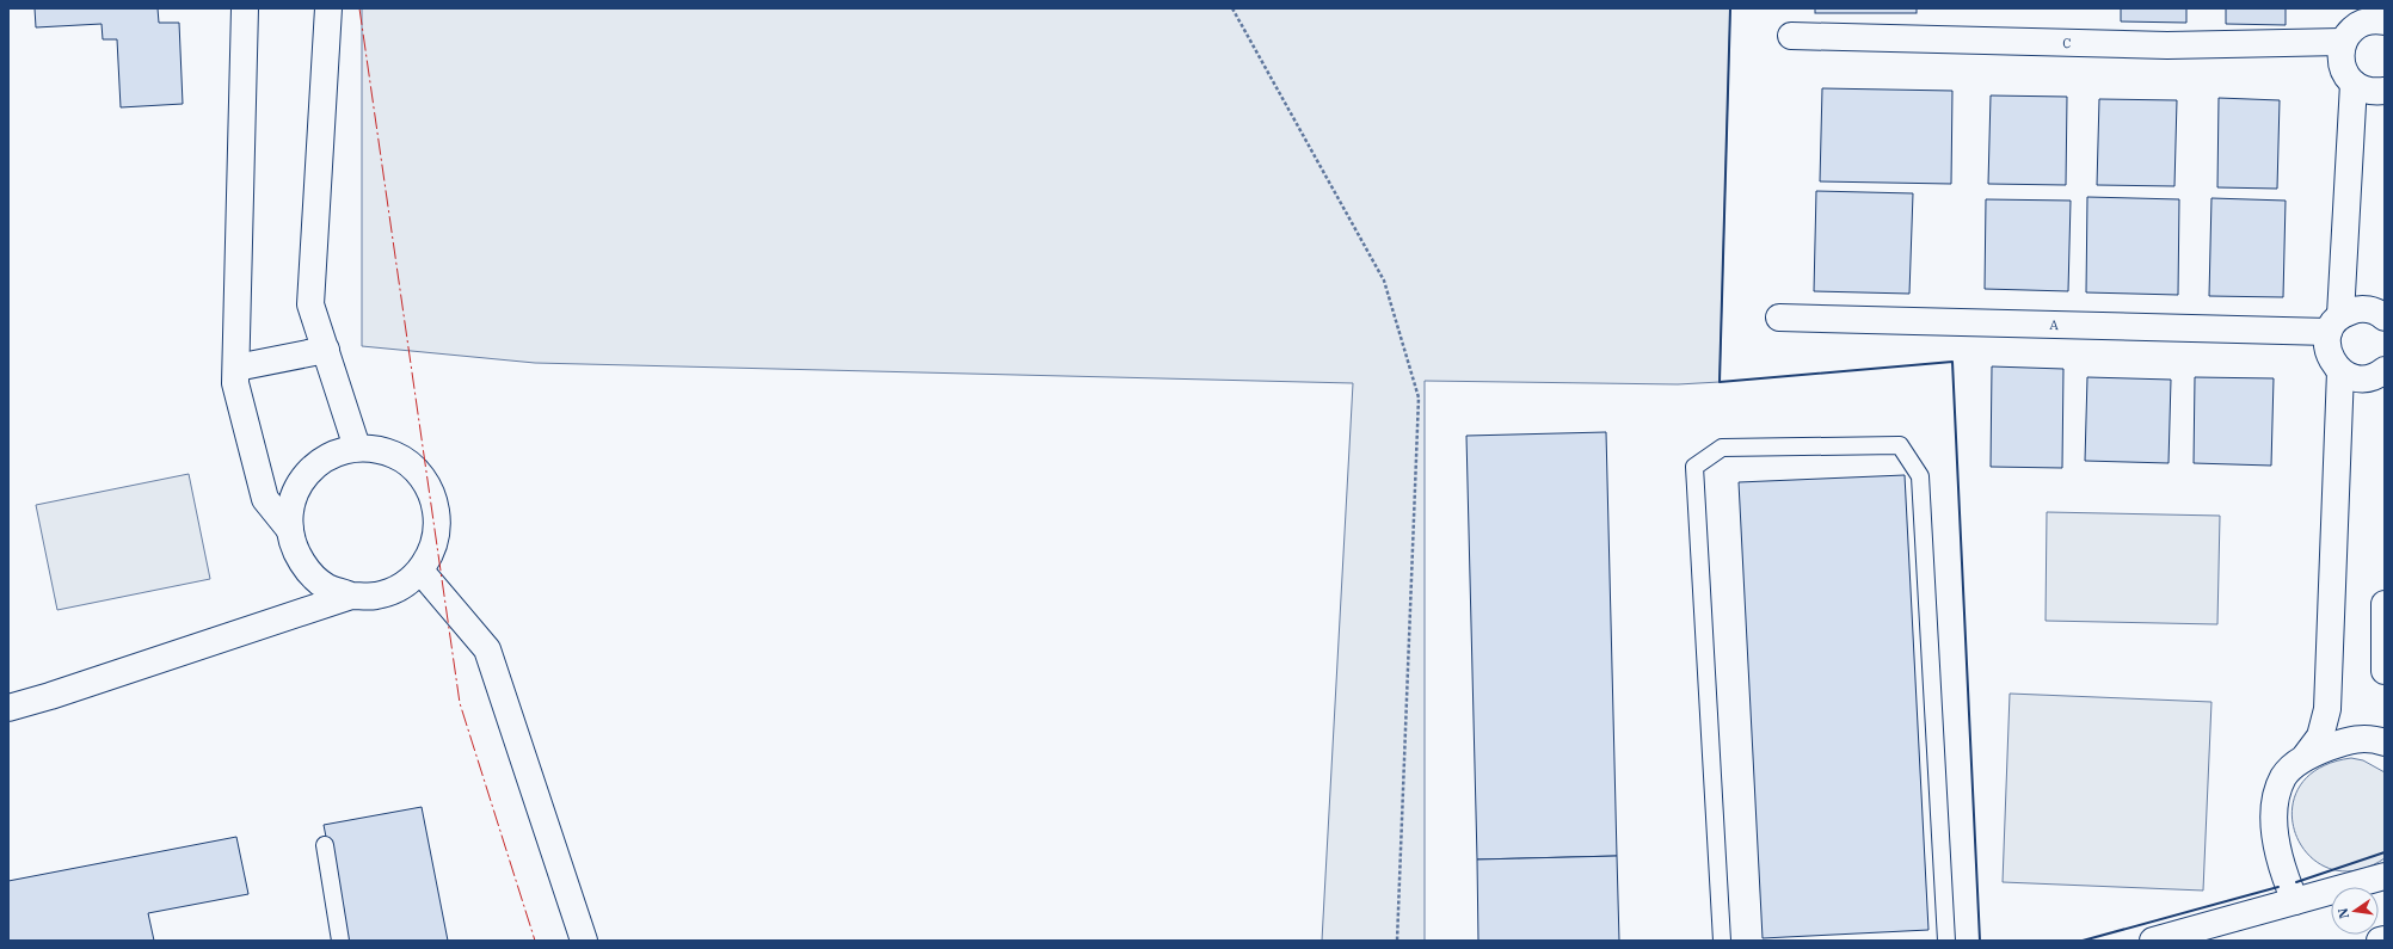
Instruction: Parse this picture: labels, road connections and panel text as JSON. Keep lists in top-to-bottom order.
{
  "streets": {
    "street": ["C", "A"]
  },
  "north": "left"
}
